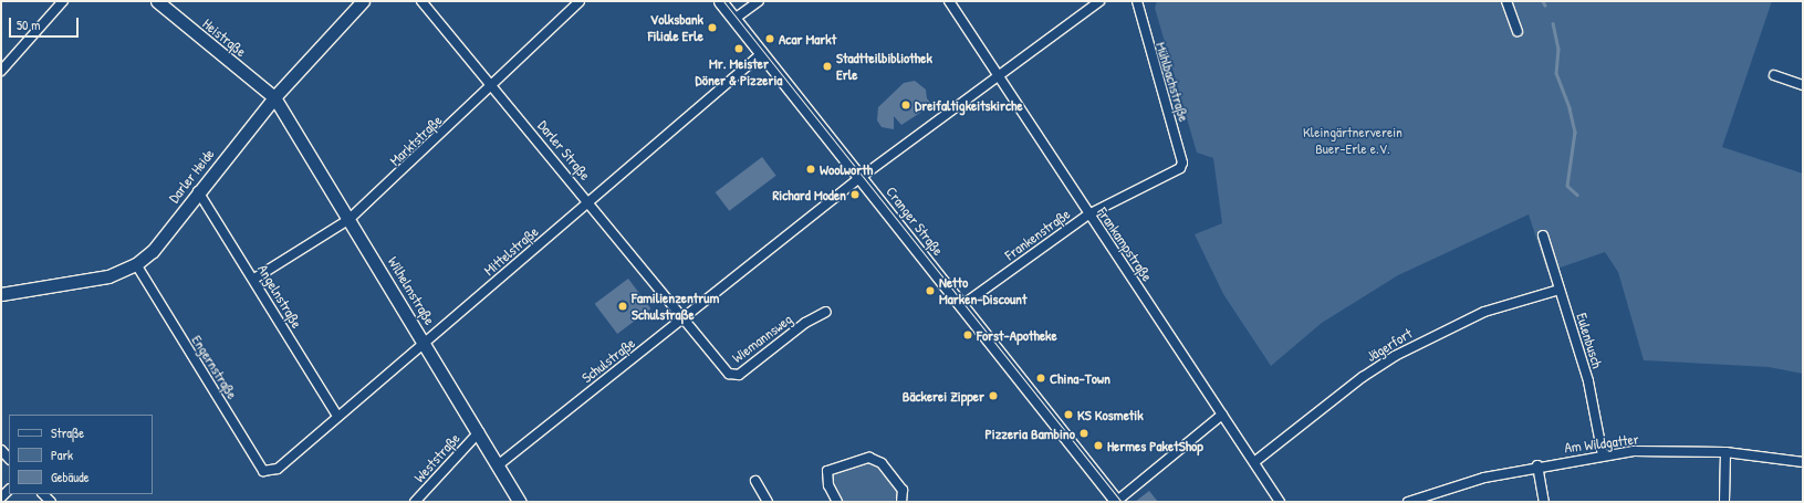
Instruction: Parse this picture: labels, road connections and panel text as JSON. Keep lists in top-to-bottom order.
{
  "streets": {
    "street": [
      "Heistraße",
      "Mühlbachstraße",
      "Marktstraße",
      "Darler Straße",
      "Darler Heide",
      "Cranger Straße",
      "Frankenstraße",
      "Frankampstraße",
      "Mittelstraße",
      "Wilhelmstraße",
      "Angelnstraße",
      "Wiemannsweg",
      "Eulenbusch",
      "Jägerfort",
      "Schulstraße",
      "Engernstraße",
      "Am Wildgatter",
      "Weststraße"
    ]
  },
  "crossings": [
    ["Heistraße", "Darler Heide"],
    ["Heistraße", "Wilhelmstraße"],
    ["Mühlbachstraße", "Frankenstraße"],
    ["Marktstraße", "Darler Straße"],
    ["Marktstraße", "Wilhelmstraße"],
    ["Marktstraße", "Angelnstraße"],
    ["Darler Straße", "Mittelstraße"],
    ["Darler Straße", "Wiemannsweg"],
    ["Darler Straße", "Schulstraße"],
    ["Darler Heide", "Wilhelmstraße"],
    ["Darler Heide", "Angelnstraße"],
    ["Darler Heide", "Engernstraße"],
    ["Cranger Straße", "Frankenstraße"],
    ["Cranger Straße", "Mittelstraße"],
    ["Cranger Straße", "Schulstraße"],
    ["Frankenstraße", "Frankampstraße"],
    ["Frankampstraße", "Jägerfort"],
    ["Frankampstraße", "Schulstraße"],
    ["Mittelstraße", "Wilhelmstraße"],
    ["Mittelstraße", "Angelnstraße"],
    ["Mittelstraße", "Engernstraße"],
    ["Wilhelmstraße", "Schulstraße"],
    ["Wilhelmstraße", "Weststraße"],
    ["Wiemannsweg", "Schulstraße"],
    ["Eulenbusch", "Jägerfort"],
    ["Eulenbusch", "Am Wildgatter"]
  ],
  "parks": ["Kleingärtnerverein Buer-Erle e.V."],
  "places": [
    "Volksbank Filiale Erle",
    "Acar Markt",
    "Mr. Meister Döner & Pizzeria",
    "Stadtteilbibliothek Erle",
    "Dreifaltigkeitskirche",
    "Woolworth",
    "Richard Moden",
    "Netto Marken-Discount",
    "Familienzentrum Schulstraße",
    "Forst-Apotheke",
    "China-Town",
    "Bäckerei Zipper",
    "KS Kosmetik",
    "Pizzeria Bambino",
    "Hermes PaketShop"
  ],
  "legend": ["Straße", "Park", "Gebäude"],
  "scale_bar": "50 m"
}
